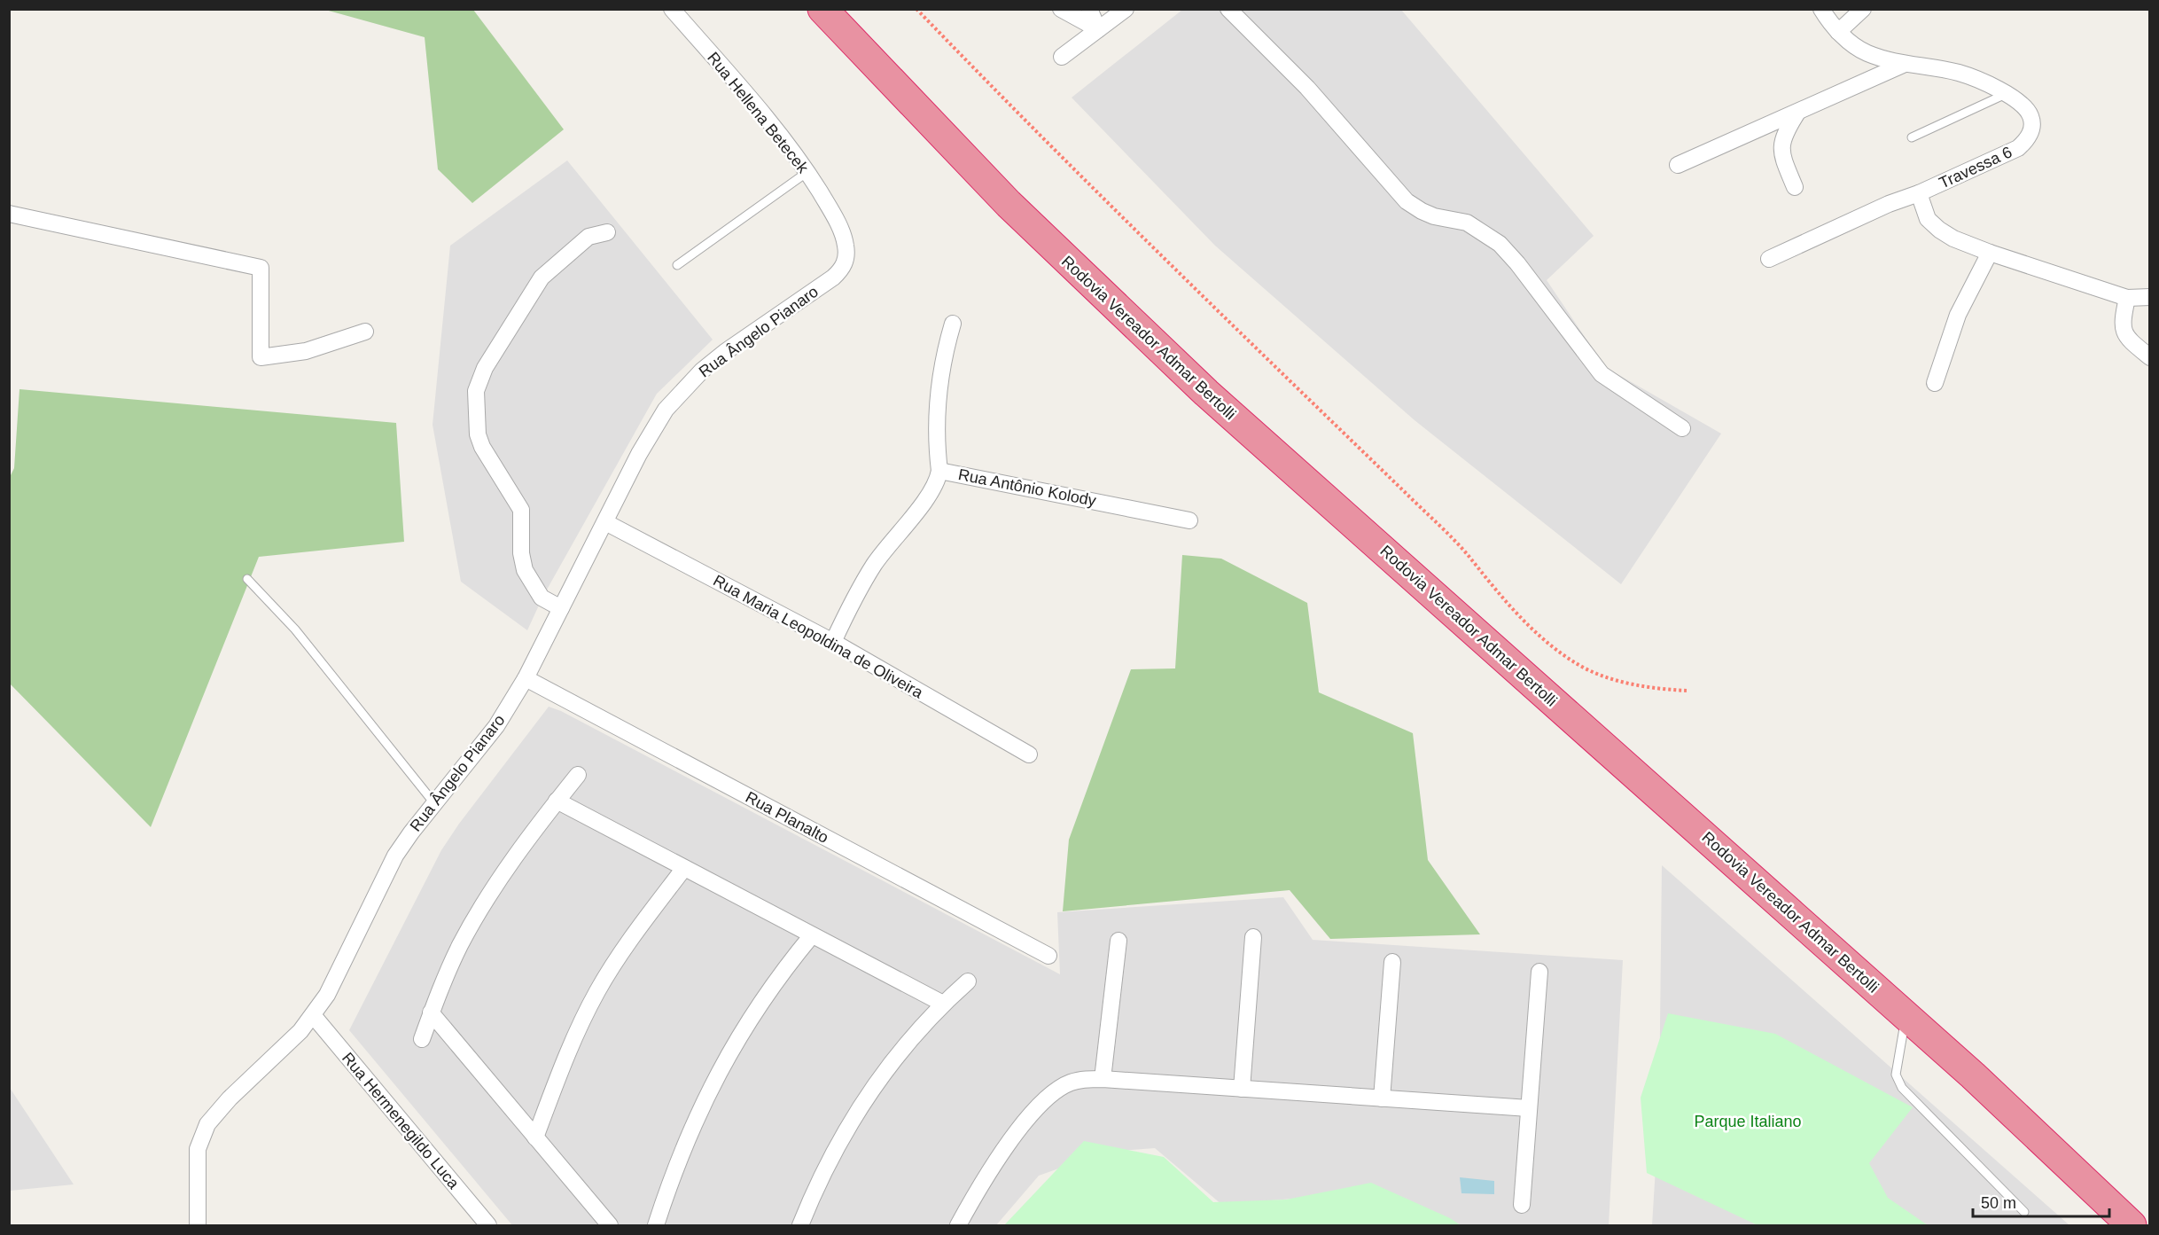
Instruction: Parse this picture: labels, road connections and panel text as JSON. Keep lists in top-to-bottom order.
{
  "streets": {
    "highway": ["Rodovia Vereador Admar Bertolli"],
    "street": [
      "Rua Hellena Betecek",
      "Travessa 6",
      "Rua Ângelo Pianaro",
      "Rua Antônio Kolody",
      "Rua Maria Leopoldina de Oliveira",
      "Rua Planalto",
      "Rua Hermenegildo Luca"
    ]
  },
  "crossings": [
    ["Rua Hellena Betecek", "Rua Ângelo Pianaro"],
    ["Rua Ângelo Pianaro", "Rua Maria Leopoldina de Oliveira"],
    ["Rua Ângelo Pianaro", "Rua Planalto"],
    ["Rua Ângelo Pianaro", "Rua Hermenegildo Luca"],
    ["Rua Antônio Kolody", "Rua Maria Leopoldina de Oliveira"]
  ],
  "parks": ["Parque Italiano"],
  "scale_bar": "50 m"
}
